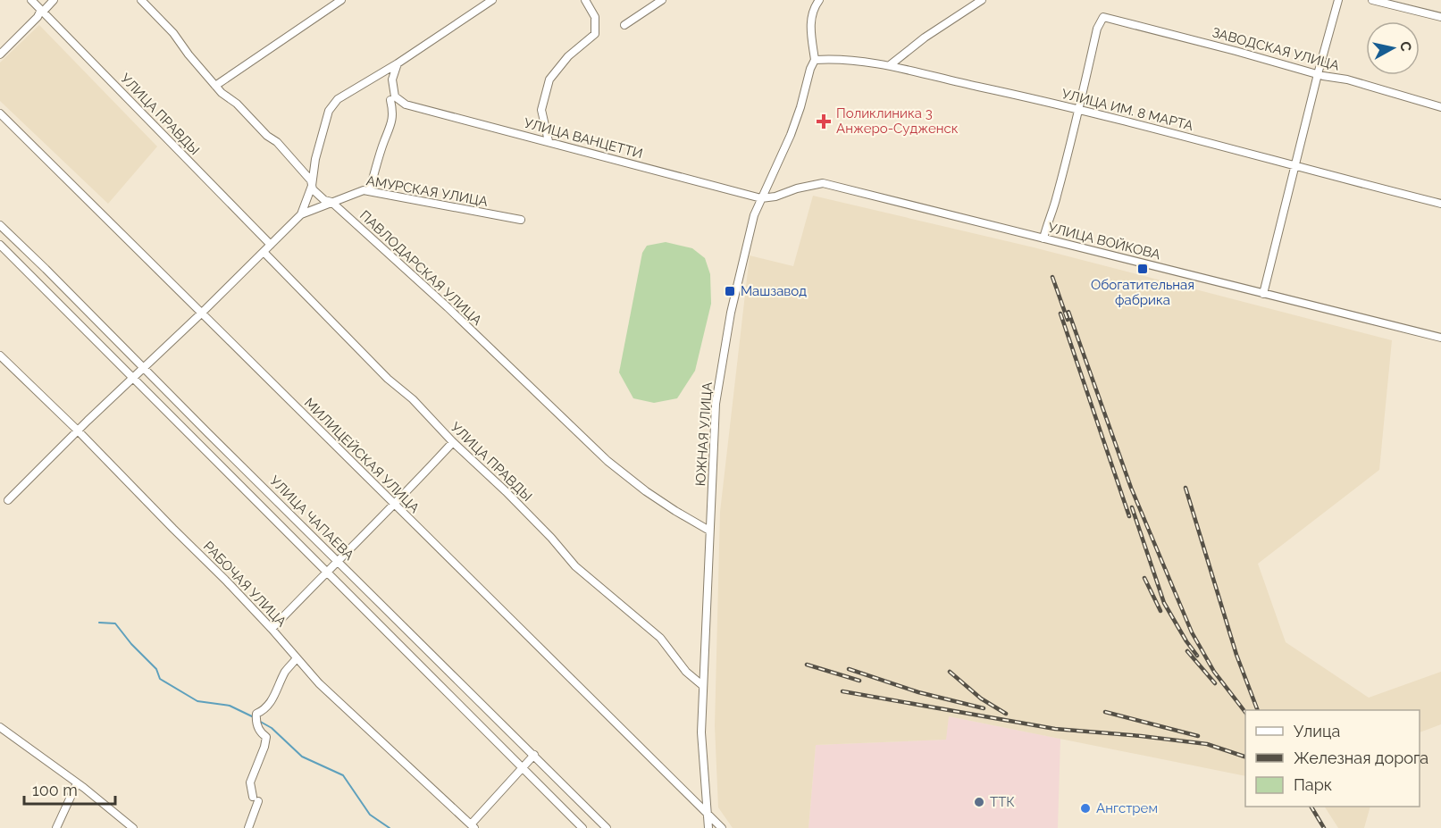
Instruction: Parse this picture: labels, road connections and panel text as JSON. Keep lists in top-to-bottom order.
{
  "streets": {
    "street": [
      "ЗАВОДСКАЯ УЛИЦА",
      "УЛИЦА ИМ. 8 МАРТА",
      "УЛИЦА ПРАВДЫ",
      "УЛИЦА ВАНЦЕТТИ",
      "АМУРСКАЯ УЛИЦА",
      "УЛИЦА ВОЙКОВА",
      "ПАВЛОДАРСКАЯ УЛИЦА",
      "ЮЖНАЯ УЛИЦА",
      "МИЛИЦЕЙСКАЯ УЛИЦА",
      "УЛИЦА ЧАПАЕВА",
      "РАБОЧАЯ УЛИЦА"
    ]
  },
  "crossings": [
    ["ЗАВОДСКАЯ УЛИЦА", "УЛИЦА ИМ. 8 МАРТА"],
    ["УЛИЦА ИМ. 8 МАРТА", "ЮЖНАЯ УЛИЦА"],
    ["УЛИЦА ПРАВДЫ", "ЮЖНАЯ УЛИЦА"],
    ["УЛИЦА ВАНЦЕТТИ", "УЛИЦА ВОЙКОВА"],
    ["УЛИЦА ВАНЦЕТТИ", "ЮЖНАЯ УЛИЦА"],
    ["АМУРСКАЯ УЛИЦА", "ПАВЛОДАРСКАЯ УЛИЦА"],
    ["УЛИЦА ВОЙКОВА", "ЮЖНАЯ УЛИЦА"],
    ["ПАВЛОДАРСКАЯ УЛИЦА", "ЮЖНАЯ УЛИЦА"],
    ["ЮЖНАЯ УЛИЦА", "МИЛИЦЕЙСКАЯ УЛИЦА"]
  ],
  "places": {
    "health": ["Поликлиника 3 Анжеро-Судженск"],
    "transit": ["Обогатительная фабрика", "Машзавод"],
    "other": ["ТТК", "Ангстрем"]
  },
  "legend": ["Улица", "Железная дорога", "Парк"],
  "scale_bar": "100 m",
  "north": "right"
}
